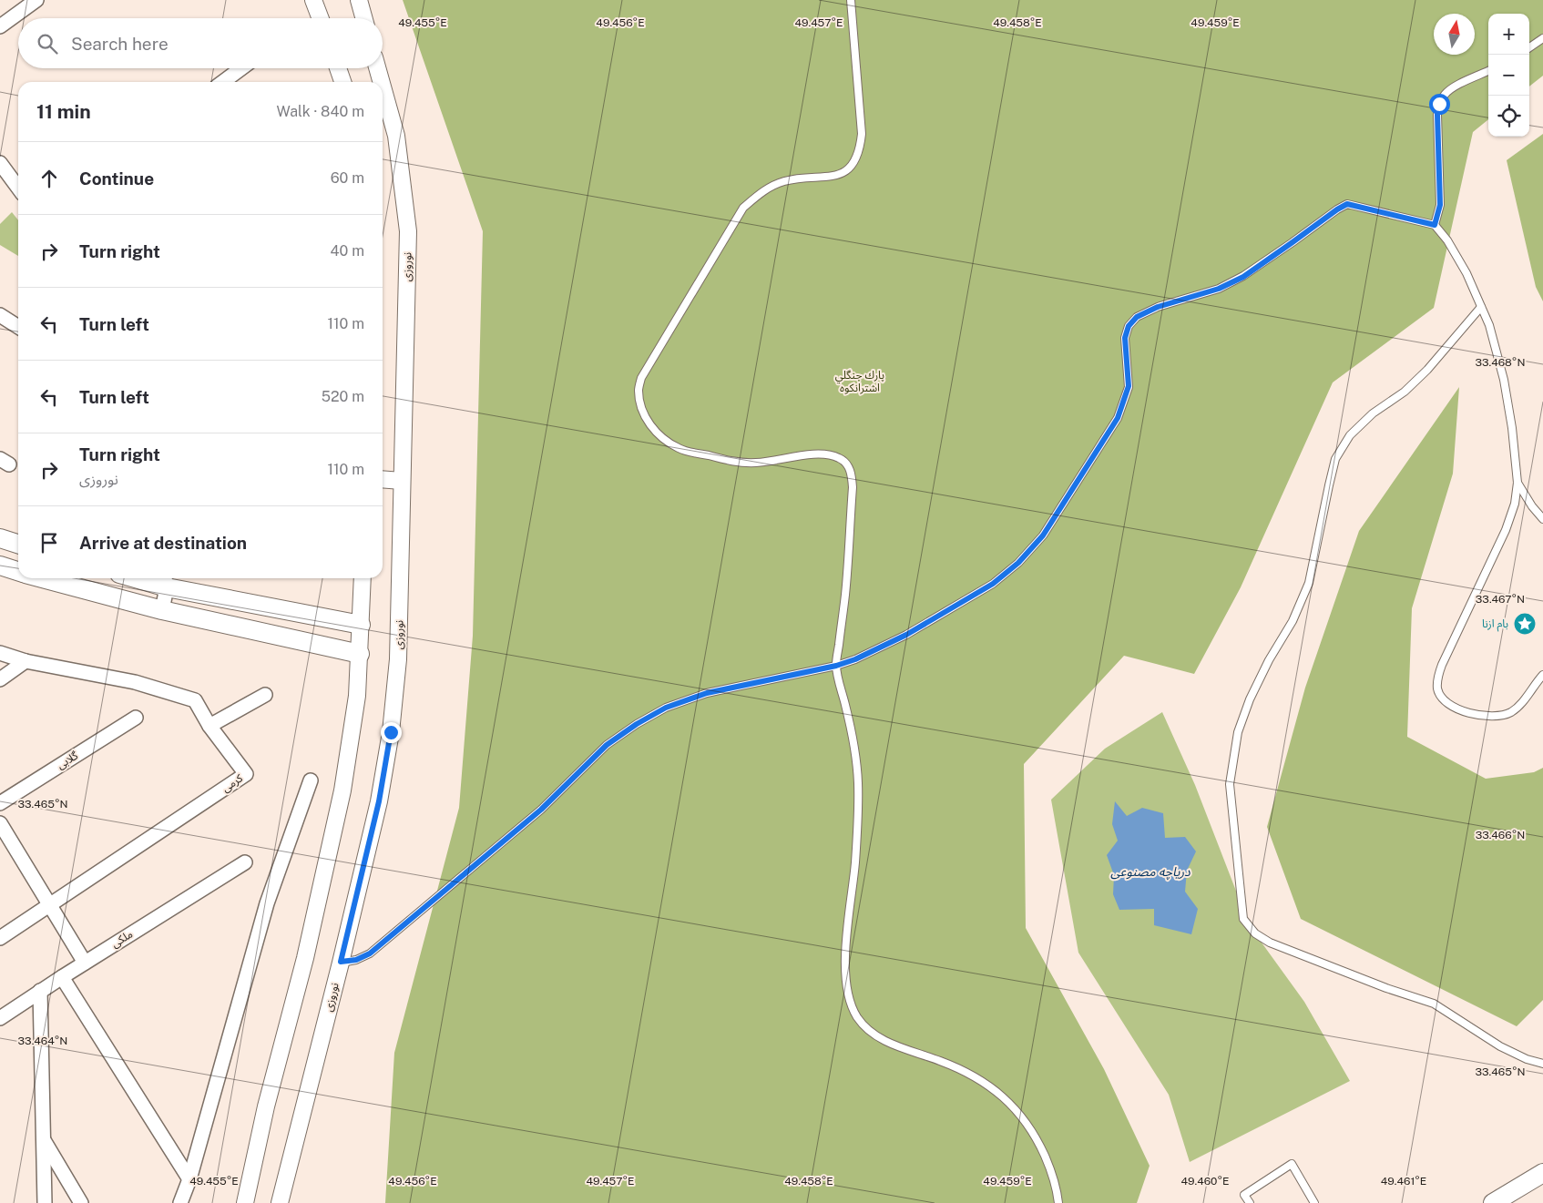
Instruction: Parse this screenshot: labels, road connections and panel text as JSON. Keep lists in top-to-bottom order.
{
  "streets": {
    "street": [
      "نوروزی",
      "گلابی",
      "کرمی",
      "ملکی"
    ]
  },
  "water": ["دریاچه مصنوعی"],
  "parks": ["پارك جنگلي اشترانكوه"],
  "places": {
    "place": ["بام ازنا"]
  },
  "north": "top",
  "page": {
    "map_buttons": ["+", "−"],
    "search": "Search here",
    "heading": ["11 min", "Walk · 840 m"],
    "list": [
      ["Continue", "60 m"],
      ["Turn right", "40 m"],
      ["Turn left", "110 m"],
      ["Turn left", "520 m"],
      ["Turn right", "نوروزی", "110 m"],
      "Arrive at destination"
    ]
  },
  "coordinates": [
    "49.455°E",
    "49.456°E",
    "49.457°E",
    "49.458°E",
    "49.459°E",
    "33.468°N",
    "33.467°N",
    "33.465°N",
    "33.466°N",
    "33.464°N",
    "49.460°E",
    "49.461°E"
  ]
}
